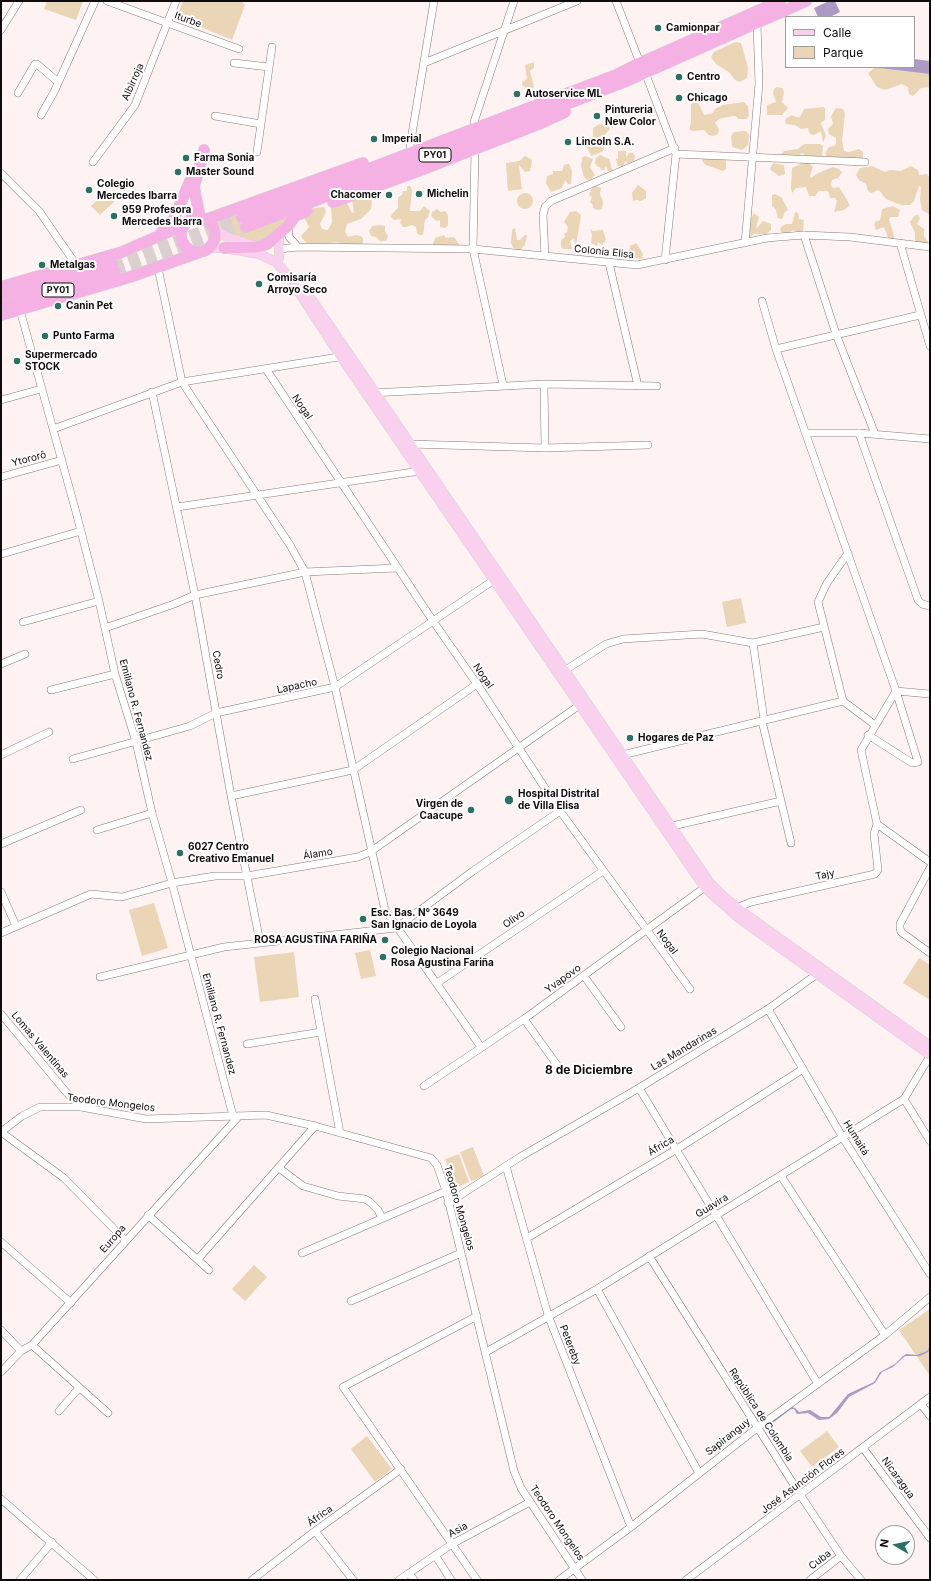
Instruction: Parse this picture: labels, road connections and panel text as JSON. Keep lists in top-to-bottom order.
{
  "streets": {
    "highway": ["PY01"],
    "street": [
      "Iturbe",
      "Albirroja",
      "Colonia Elisa",
      "Nogal",
      "Ytororô",
      "Cedro",
      "Lapacho",
      "Emiliano R. Fernandez",
      "Álamo",
      "Tajy",
      "Olivo",
      "Yvapovo",
      "Lomas Valentinas",
      "Las Mandarinas",
      "Teodoro Mongelos",
      "Humaitá",
      "África",
      "Guavira",
      "Europa",
      "Petereby",
      "República de Colombia",
      "Sapiranguy",
      "Nicaragua",
      "José Asunción Flores",
      "Asia",
      "Cuba"
    ]
  },
  "crossings": [
    ["Iturbe", "Albirroja"],
    ["Nogal", "Lapacho"],
    ["Nogal", "Álamo"],
    ["Nogal", "Olivo"],
    ["Nogal", "Yvapovo"],
    ["Ytororô", "Emiliano R. Fernandez"],
    ["Cedro", "Lapacho"],
    ["Cedro", "Álamo"],
    ["Lapacho", "Emiliano R. Fernandez"],
    ["Emiliano R. Fernandez", "Álamo"],
    ["Emiliano R. Fernandez", "Teodoro Mongelos"],
    ["Emiliano R. Fernandez", "Europa"],
    ["Lomas Valentinas", "Teodoro Mongelos"],
    ["Las Mandarinas", "Teodoro Mongelos"],
    ["Las Mandarinas", "Humaitá"],
    ["Las Mandarinas", "Petereby"],
    ["Teodoro Mongelos", "Guavira"],
    ["Teodoro Mongelos", "Europa"],
    ["Teodoro Mongelos", "Sapiranguy"],
    ["Teodoro Mongelos", "Asia"],
    ["Humaitá", "África"],
    ["Humaitá", "Guavira"],
    ["África", "Petereby"],
    ["Guavira", "Petereby"],
    ["Guavira", "República de Colombia"],
    ["Petereby", "Sapiranguy"],
    ["República de Colombia", "Sapiranguy"],
    ["República de Colombia", "José Asunción Flores"],
    ["República de Colombia", "Cuba"],
    ["Nicaragua", "José Asunción Flores"]
  ],
  "districts": ["8 de Diciembre"],
  "places": [
    "Camionpar",
    "Centro",
    "Autoservice ML",
    "Chicago",
    "Pintureria New Color",
    "Imperial",
    "Lincoln S.A.",
    "Farma Sonia",
    "Master Sound",
    "Colegio Mercedes Ibarra",
    "Michelin",
    "Chacomer",
    "959 Profesora Mercedes Ibarra",
    "Metalgas",
    "Comisaría Arroyo Seco",
    "Canin Pet",
    "Punto Farma",
    "Supermercado STOCK",
    "Hogares de Paz",
    "Hospital Distrital de Villa Elisa",
    "Virgen de Caacupe",
    "6027 Centro Creativo Emanuel",
    "Esc. Bas. N° 3649 San Ignacio de Loyola",
    "ROSA AGUSTINA FARIÑA",
    "Colegio Nacional Rosa Agustina Fariña"
  ],
  "legend": ["Calle", "Parque"],
  "north": "left"
}
